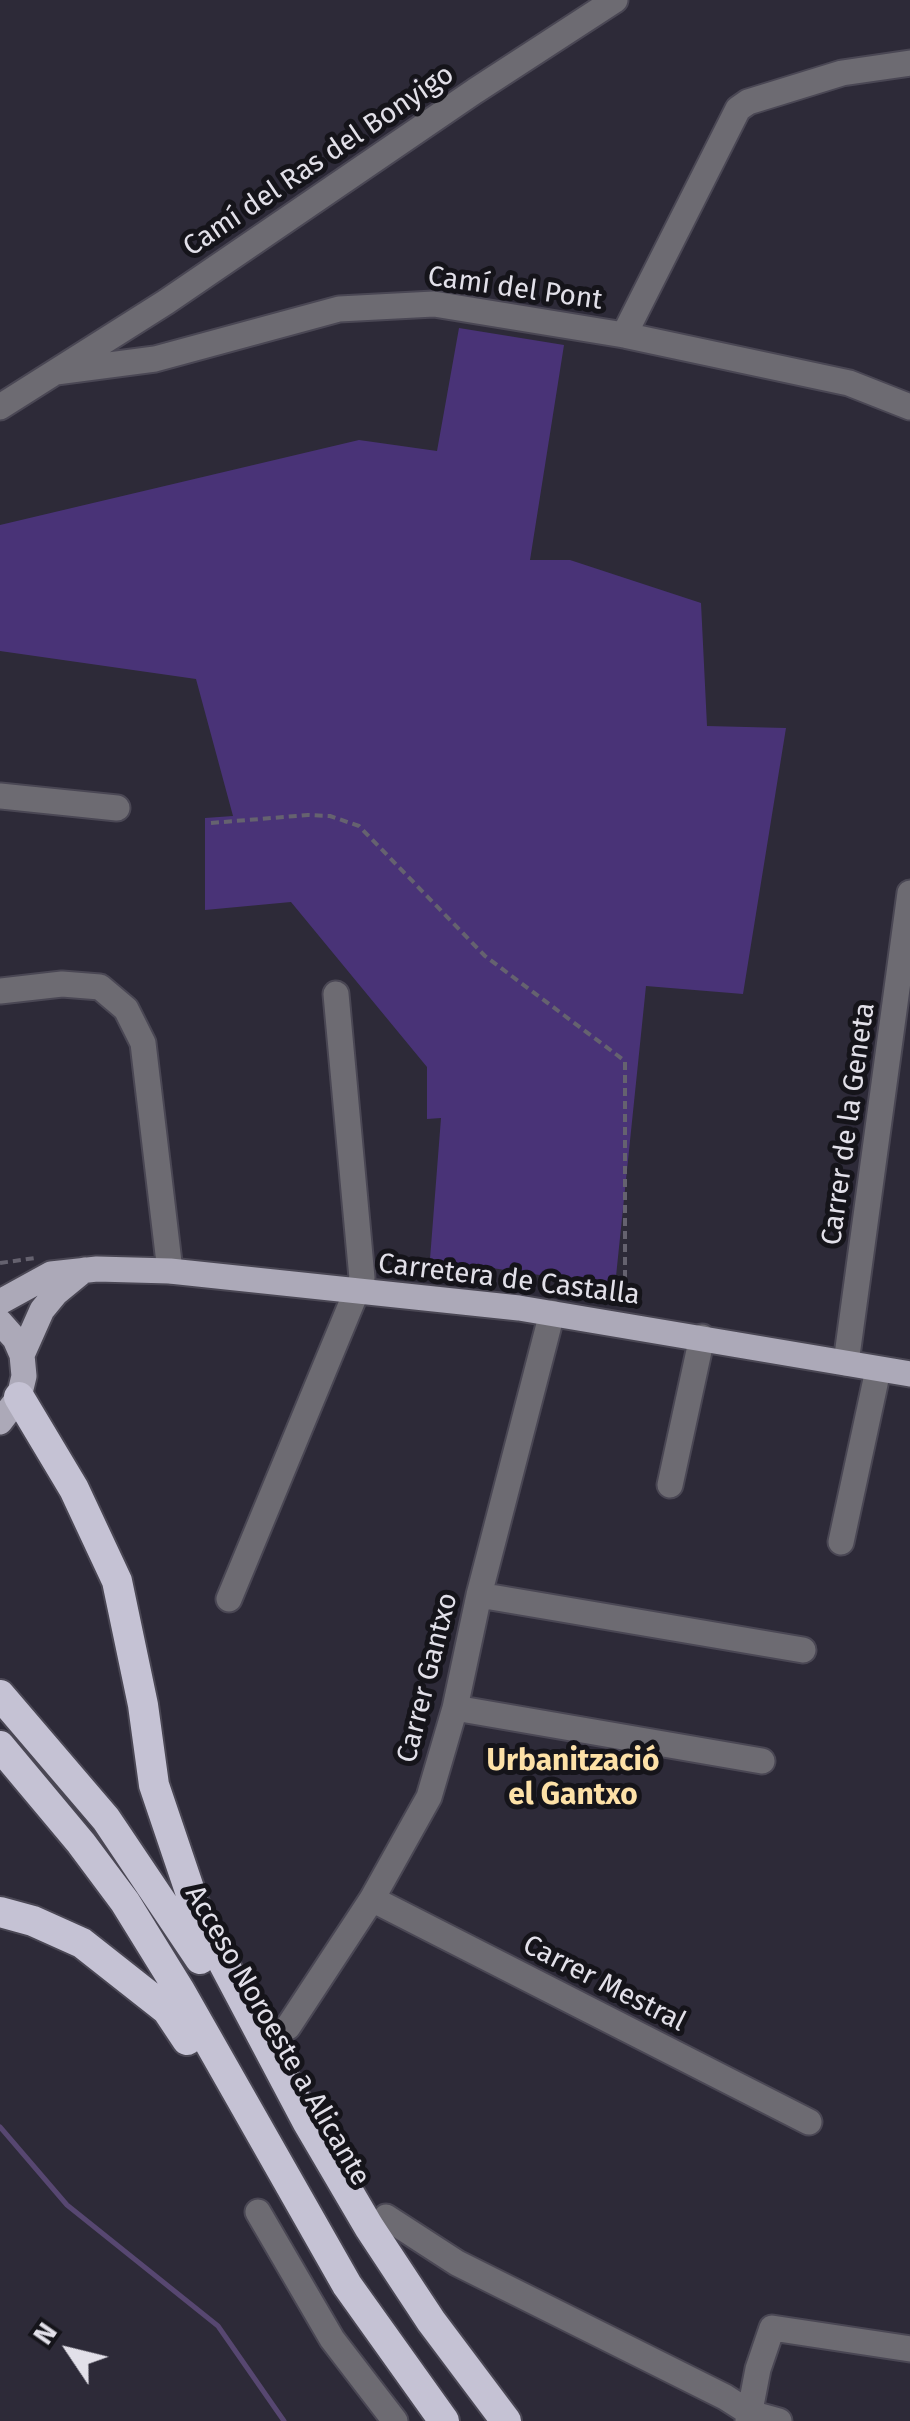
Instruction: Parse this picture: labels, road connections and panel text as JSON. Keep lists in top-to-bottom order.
{
  "streets": {
    "highway": ["Acceso Noroeste a Alicante"],
    "main road": ["Carretera de Castalla"],
    "street": [
      "Camí del Ras del Bonyigo",
      "Camí del Pont",
      "Carrer de la Geneta",
      "Carrer Gantxo",
      "Carrer Mestral"
    ]
  },
  "crossings": [
    ["Camí del Ras del Bonyigo", "Camí del Pont"],
    ["Carrer de la Geneta", "Carretera de Castalla"],
    ["Carretera de Castalla", "Carrer Gantxo"],
    ["Carrer Gantxo", "Carrer Mestral"]
  ],
  "districts": ["Urbanització el Gantxo"],
  "north": "top left"
}
